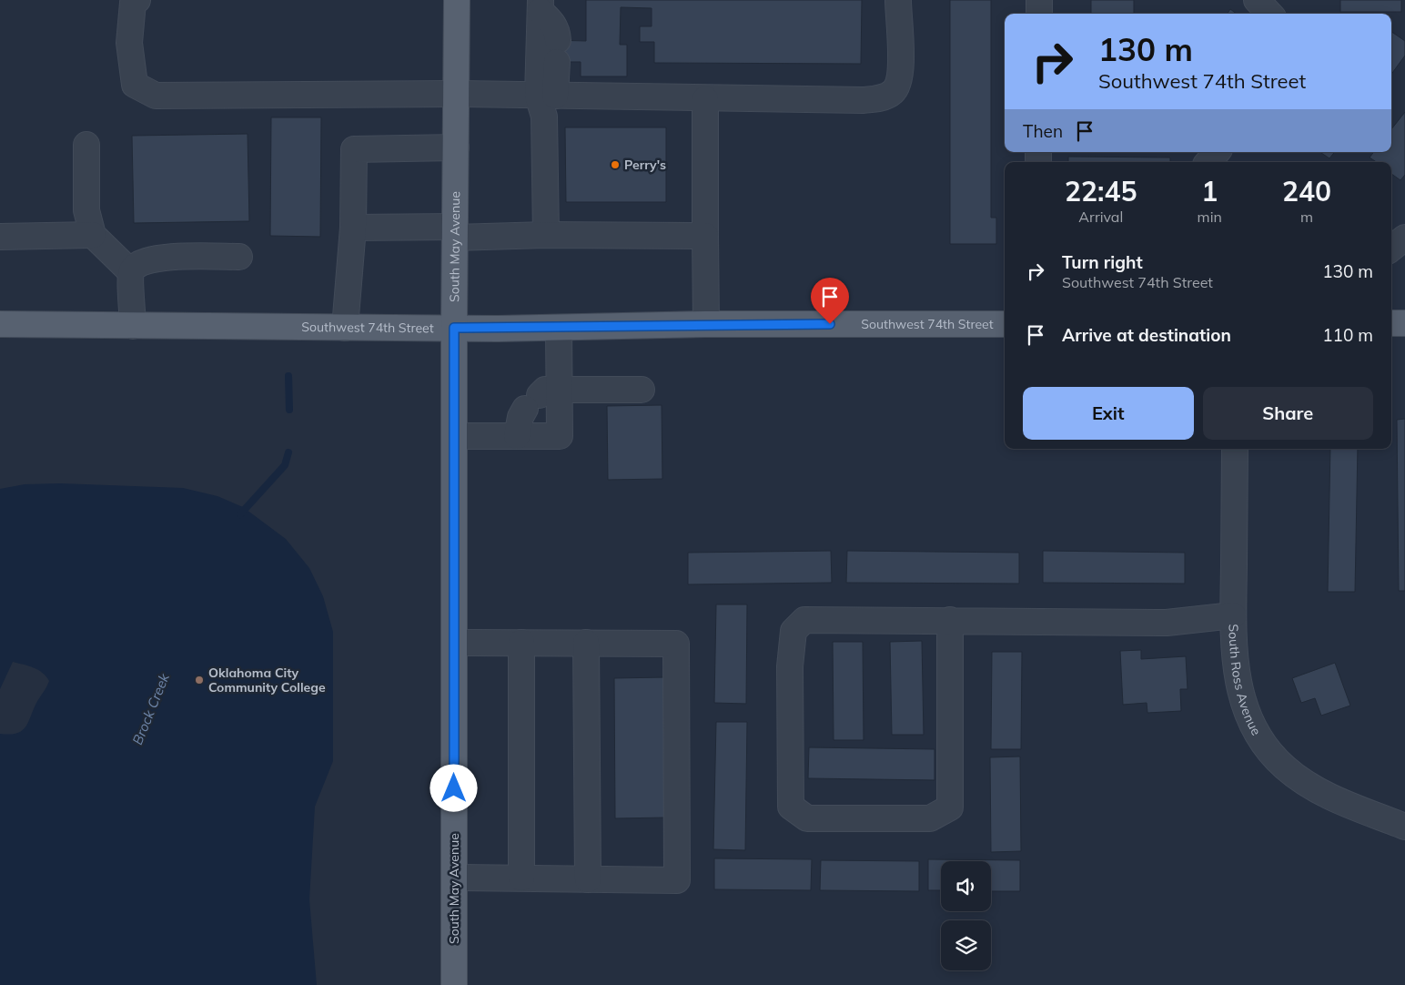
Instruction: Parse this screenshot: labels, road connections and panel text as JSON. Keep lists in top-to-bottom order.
{
  "streets": {
    "main road": ["South May Avenue", "Southwest 74th Street"],
    "street": ["South Ross Avenue"]
  },
  "crossings": [
    ["South May Avenue", "Southwest 74th Street"]
  ],
  "water": ["Brock Creek"],
  "places": ["Perry's", "Oklahoma City Community College"],
  "page": {
    "turn": ["130 m", "Southwest 74th Street"],
    "then": "Then",
    "eta": [
      "22:45",
      "Arrival",
      "1",
      "min",
      "240",
      "m"
    ],
    "list": [
      {
        "name": "Turn right",
        "note": "Southwest 74th Street",
        "value": "130 m"
      },
      {
        "name": "Arrive at destination",
        "value": "110 m"
      }
    ],
    "buttons": ["Exit", "Share"]
  }
}
